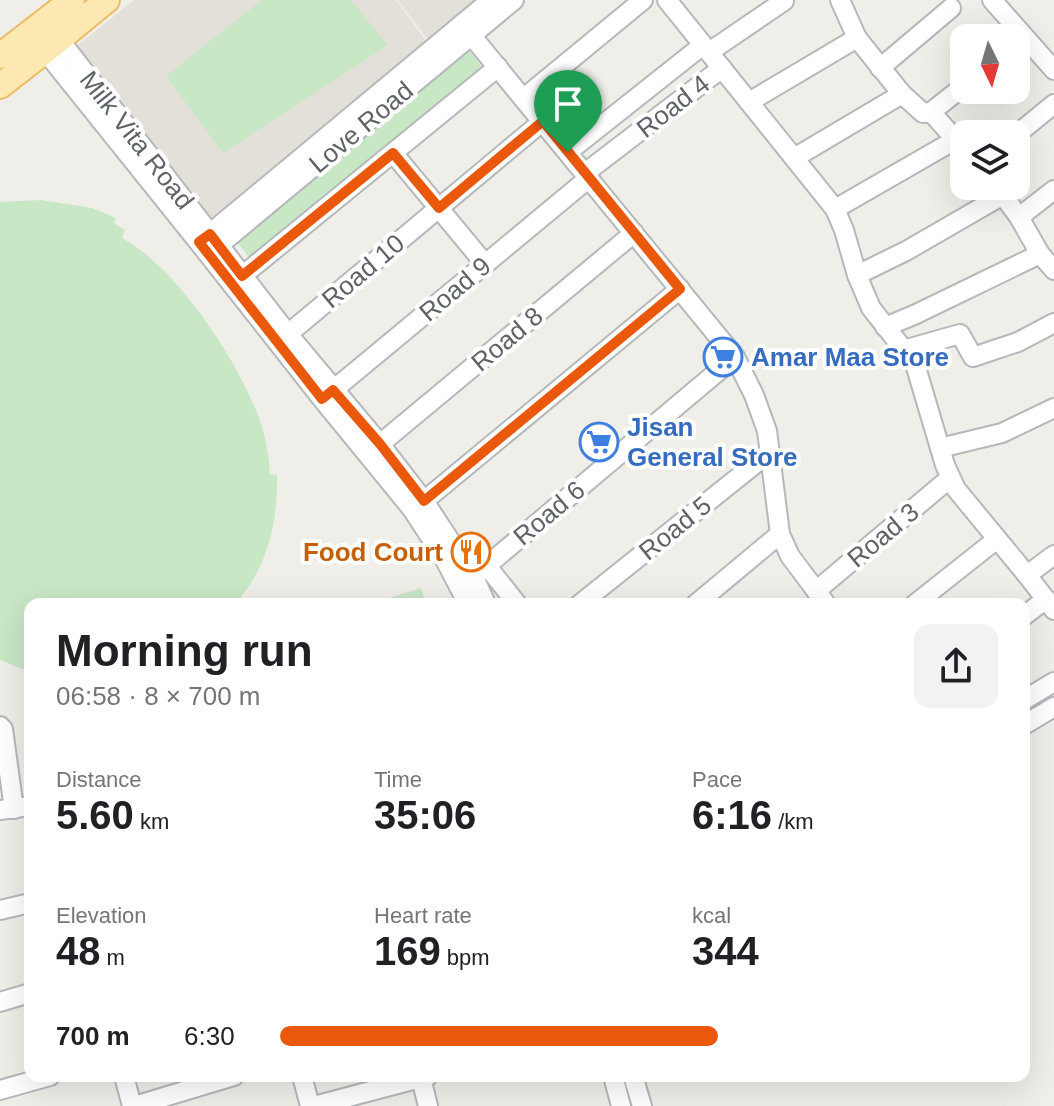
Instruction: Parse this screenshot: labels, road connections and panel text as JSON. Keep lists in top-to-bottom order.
{
  "streets": {
    "street": [
      "Road 4",
      "Love Road",
      "Milk Vita Road",
      "Road 10",
      "Road 9",
      "Road 8",
      "Road 6",
      "Road 5",
      "Road 3"
    ]
  },
  "crossings": [
    ["Road 4", "Road 9"],
    ["Love Road", "Milk Vita Road"],
    ["Milk Vita Road", "Road 10"],
    ["Milk Vita Road", "Road 9"],
    ["Milk Vita Road", "Road 8"],
    ["Milk Vita Road", "Road 6"]
  ],
  "places": {
    "supermarket": ["Amar Maa Store", "Jisan General Store"],
    "restaurant": ["Food Court"]
  },
  "north": "bottom",
  "page": {
    "heading": ["Morning run", "06:58 · 8 × 700 m"],
    "stats": [
      ["Distance", "5.60 km"],
      ["Time", "35:06"],
      ["Pace", "6:16 /km"],
      ["Elevation", "48 m"],
      ["Heart rate", "169 bpm"],
      ["kcal", "344"]
    ],
    "list": [
      {
        "name": "700 m",
        "note": "6:30"
      }
    ]
  }
}
